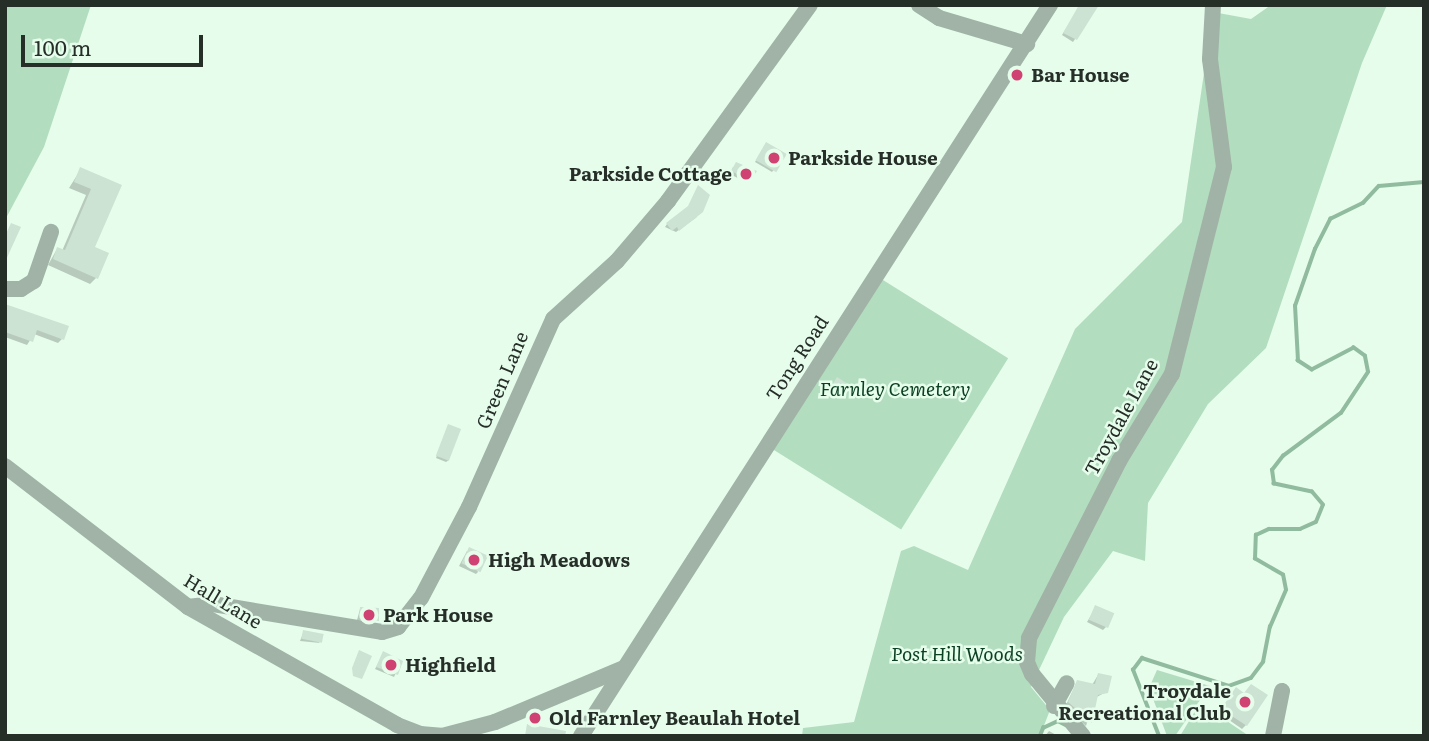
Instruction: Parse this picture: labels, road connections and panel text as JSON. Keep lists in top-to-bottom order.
{
  "streets": {
    "street": [
      "Tong Road",
      "Green Lane",
      "Troydale Lane",
      "Hall Lane"
    ]
  },
  "crossings": [
    ["Tong Road", "Hall Lane"],
    ["Green Lane", "Hall Lane"]
  ],
  "parks": ["Farnley Cemetery", "Post Hill Woods"],
  "places": [
    "Bar House",
    "Parkside House",
    "Parkside Cottage",
    "High Meadows",
    "Park House",
    "Highfield",
    "Troydale Recreational Club",
    "Old Farnley Beaulah Hotel"
  ],
  "scale_bar": "100 m"
}
